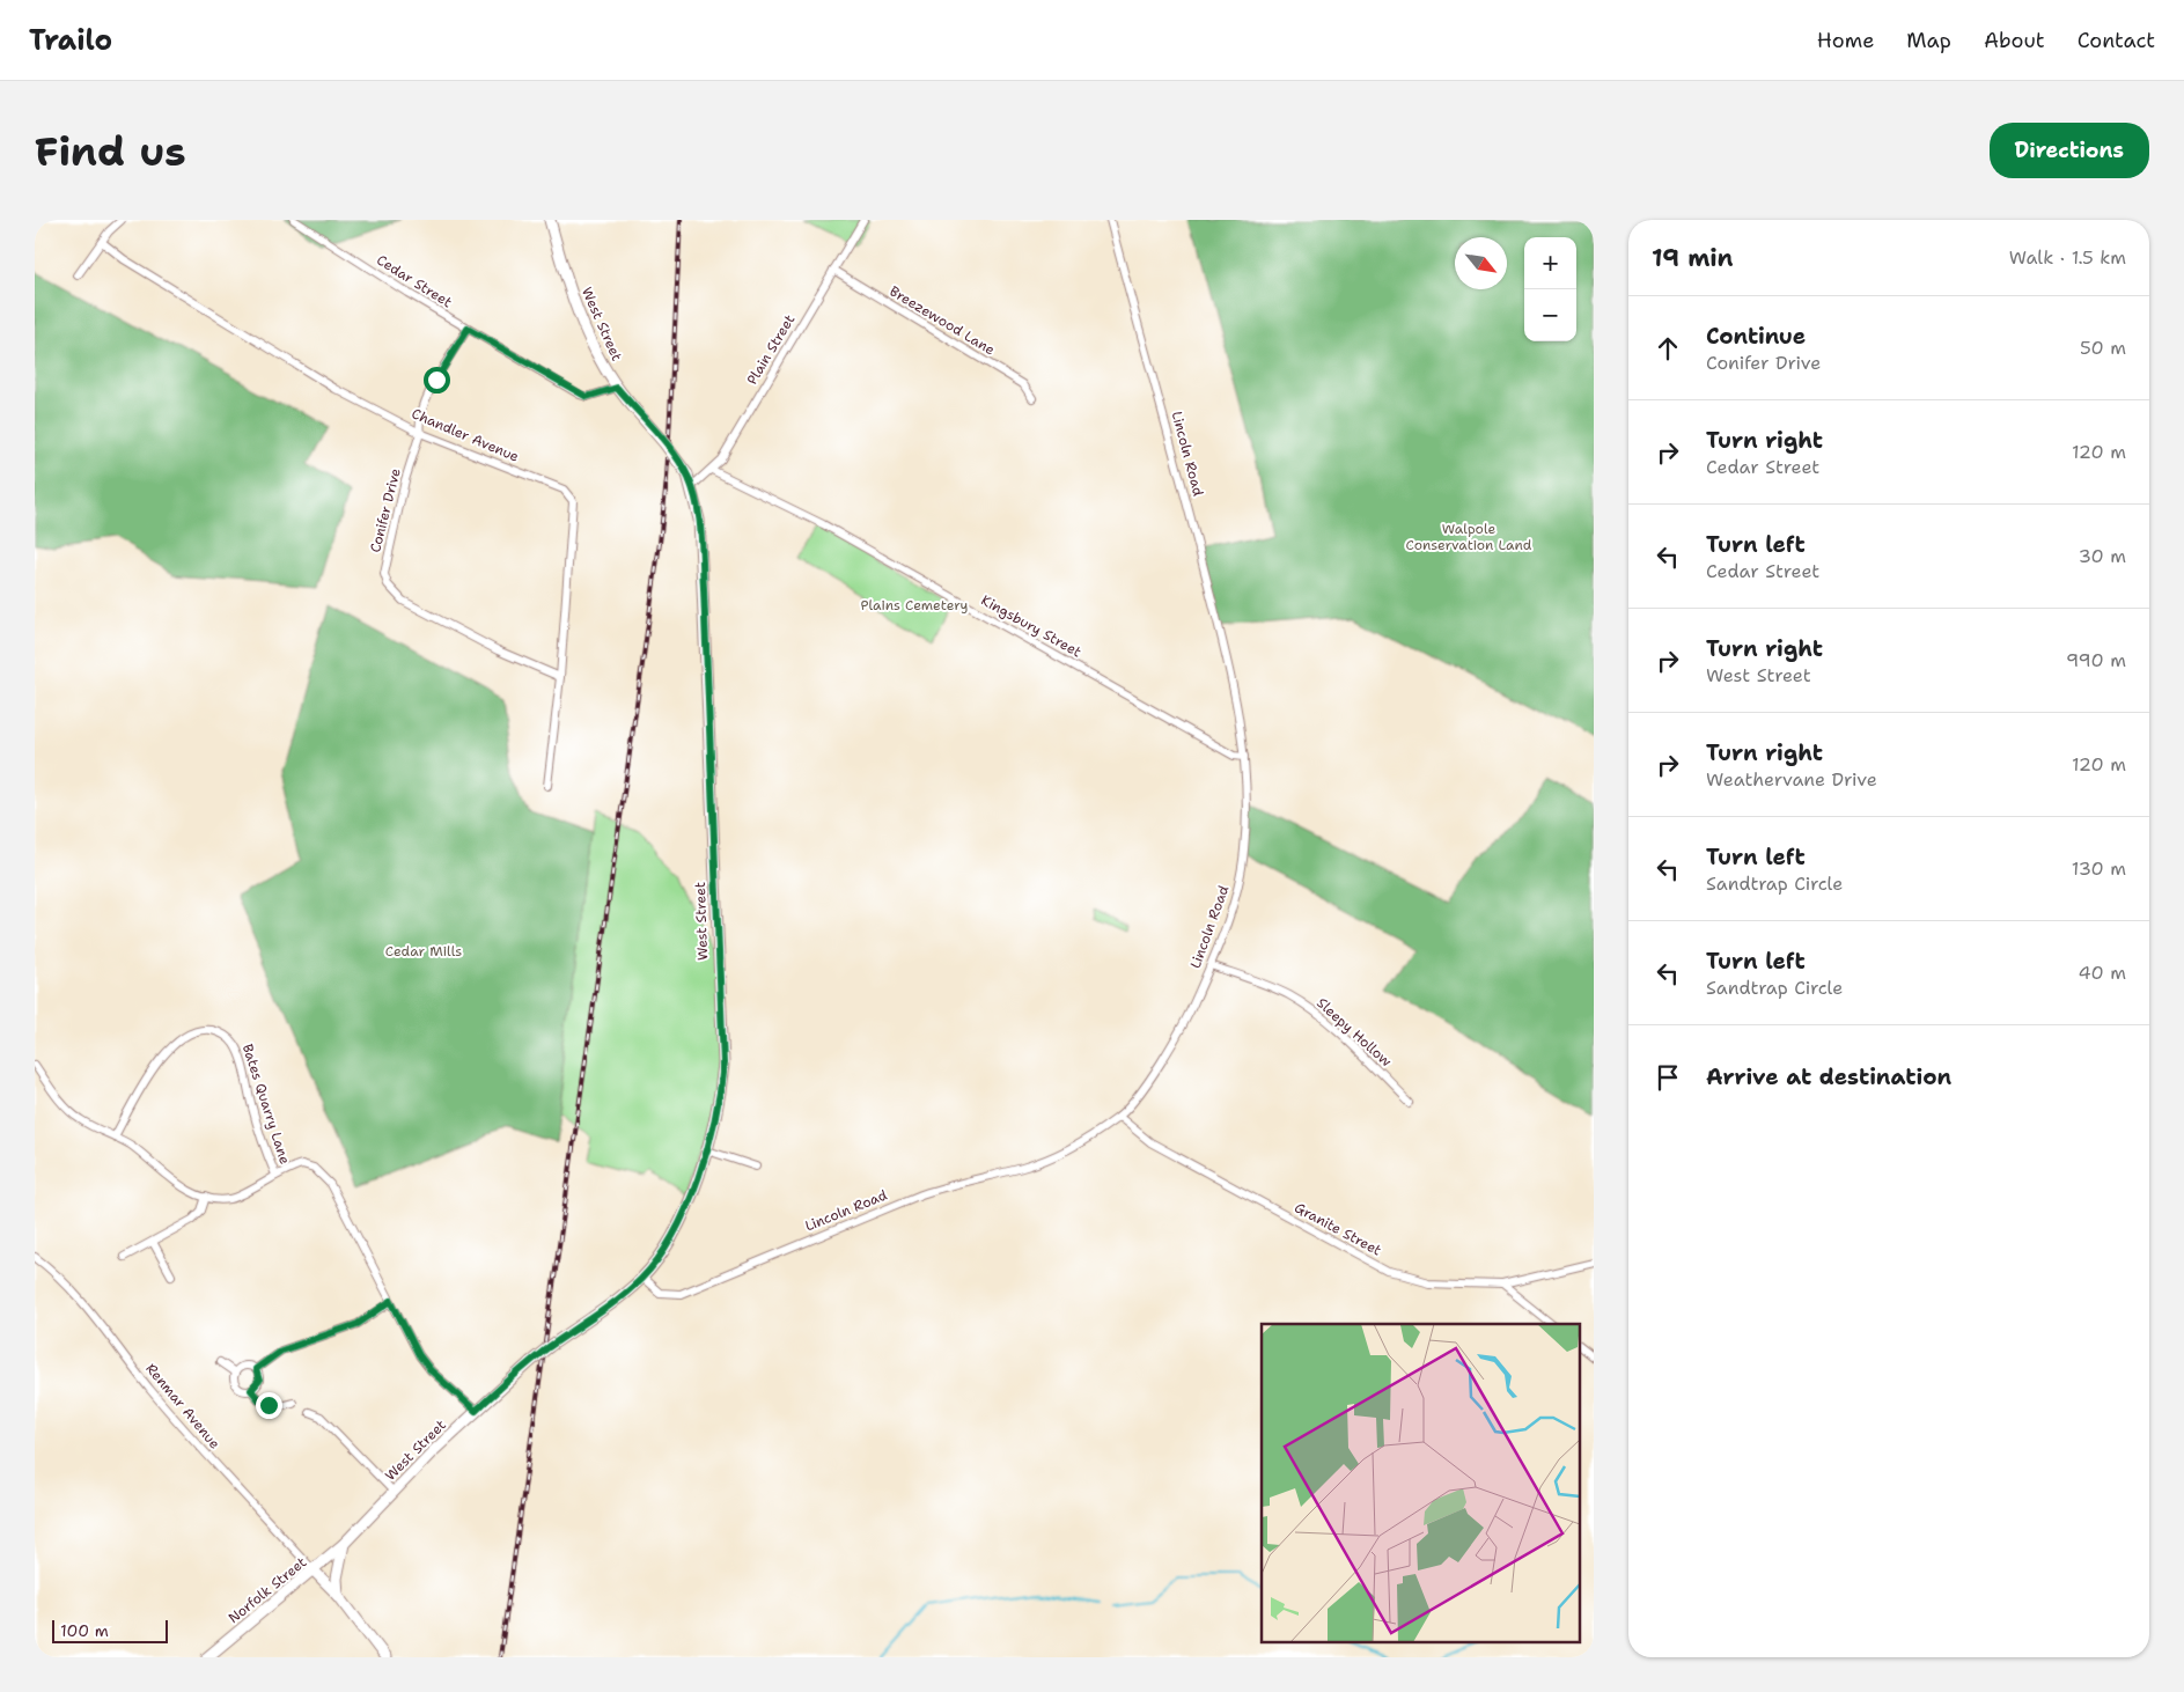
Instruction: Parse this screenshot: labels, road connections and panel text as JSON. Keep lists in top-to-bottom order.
{
  "streets": {
    "main road": ["West Street", "Norfolk Street"],
    "street": [
      "Cedar Street",
      "Breezewood Lane",
      "Plain Street",
      "Chandler Avenue",
      "Lincoln Road",
      "Conifer Drive",
      "Kingsbury Street",
      "Sleepy Hollow",
      "Bates Quarry Lane",
      "Granite Street",
      "Renmar Avenue"
    ]
  },
  "crossings": [
    ["Cedar Street", "West Street"],
    ["Cedar Street", "Conifer Drive"],
    ["Breezewood Lane", "Plain Street"],
    ["West Street", "Plain Street"],
    ["West Street", "Lincoln Road"],
    ["West Street", "Norfolk Street"],
    ["Plain Street", "Kingsbury Street"],
    ["Chandler Avenue", "Conifer Drive"],
    ["Lincoln Road", "Kingsbury Street"],
    ["Lincoln Road", "Sleepy Hollow"],
    ["Lincoln Road", "Granite Street"],
    ["Renmar Avenue", "Norfolk Street"]
  ],
  "parks": ["Walpole Conservation Land", "Plains Cemetery", "Cedar Mills"],
  "scale_bar": "100 m",
  "north": "bottom right",
  "page": {
    "header": "Trailo",
    "nav": [
      "Home",
      "Map",
      "About",
      "Contact"
    ],
    "buttons": "Directions",
    "title": "Find us",
    "heading": ["19 min", "Walk · 1.5 km"],
    "map_buttons": ["+", "−"],
    "list": [
      ["Continue", "Conifer Drive", "50 m"],
      ["Turn right", "Cedar Street", "120 m"],
      ["Turn left", "Cedar Street", "30 m"],
      ["Turn right", "West Street", "990 m"],
      ["Turn right", "Weathervane Drive", "120 m"],
      ["Turn left", "Sandtrap Circle", "130 m"],
      ["Turn left", "Sandtrap Circle", "40 m"],
      "Arrive at destination"
    ],
    "scale": "100 m"
  }
}
